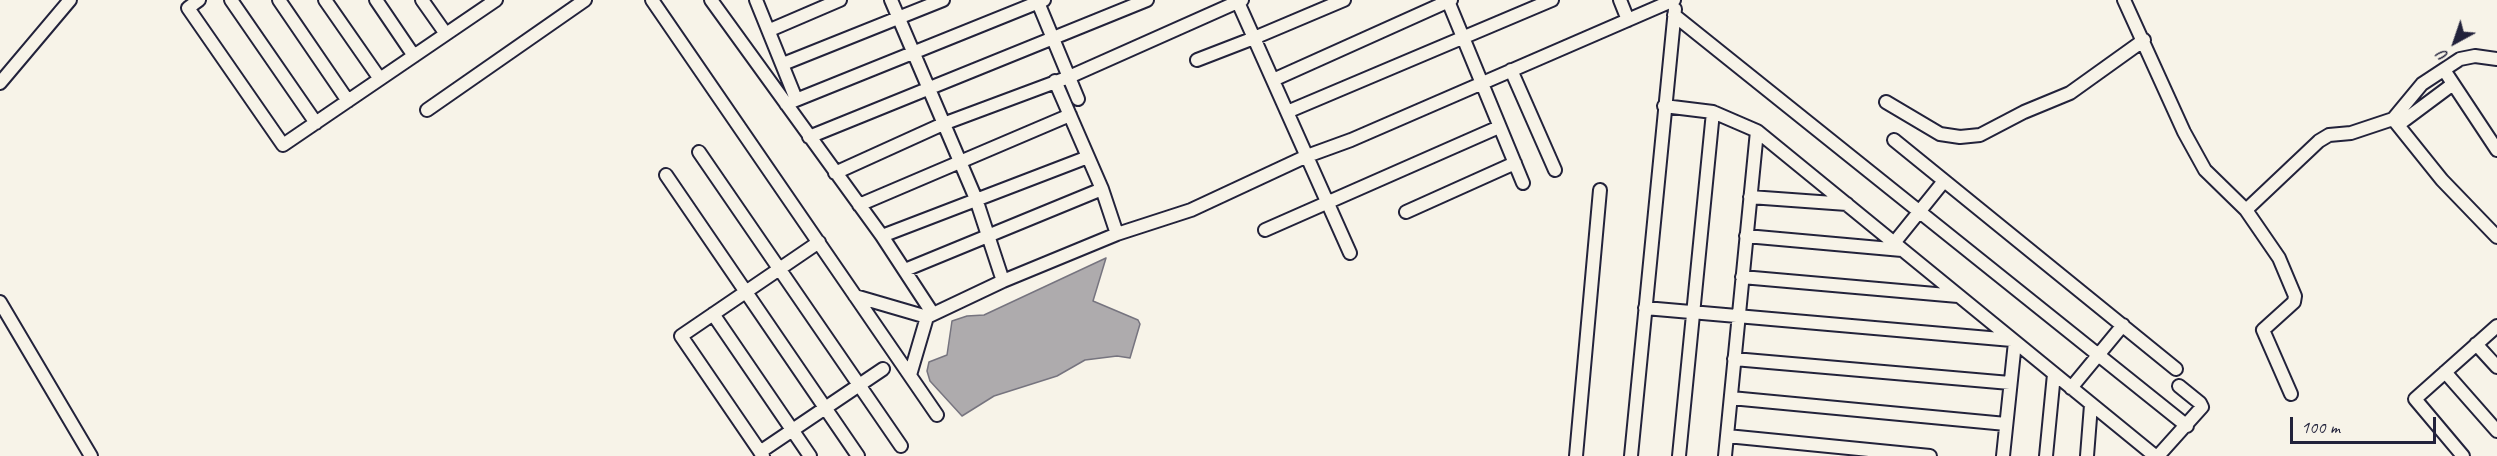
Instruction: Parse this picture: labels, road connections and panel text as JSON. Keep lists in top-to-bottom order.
{
  "scale_bar": "100 m",
  "north": "bottom left"
}
